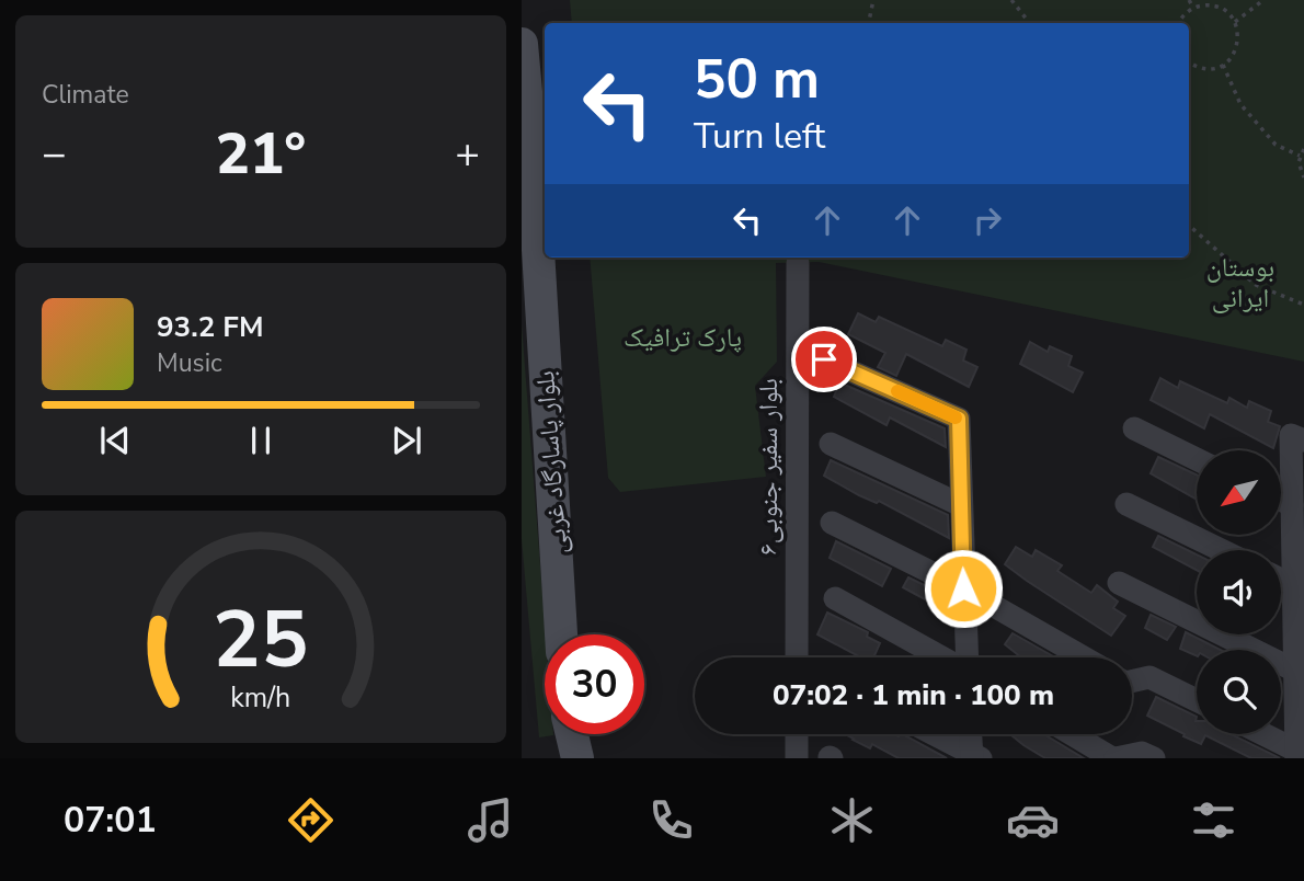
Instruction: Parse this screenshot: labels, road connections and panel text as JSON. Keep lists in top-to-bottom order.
{
  "streets": {
    "main road": ["بلوار پاسارگاد غربی"],
    "street": ["بلوار سفیر جنوبی۶"]
  },
  "parks": ["بوستان ایرانی", "پارک ترافیک"],
  "north": "bottom left",
  "page": {
    "tile": "Climate",
    "turn": ["50 m", "Turn left"],
    "heat": ["−", "21°", "+"],
    "song": ["93.2 FM", "Music"],
    "limit": "30",
    "trip": "07:02 · 1 min · 100 m",
    "tabs": "07:01",
    "gauge": ["25", "km/h"]
  }
}
